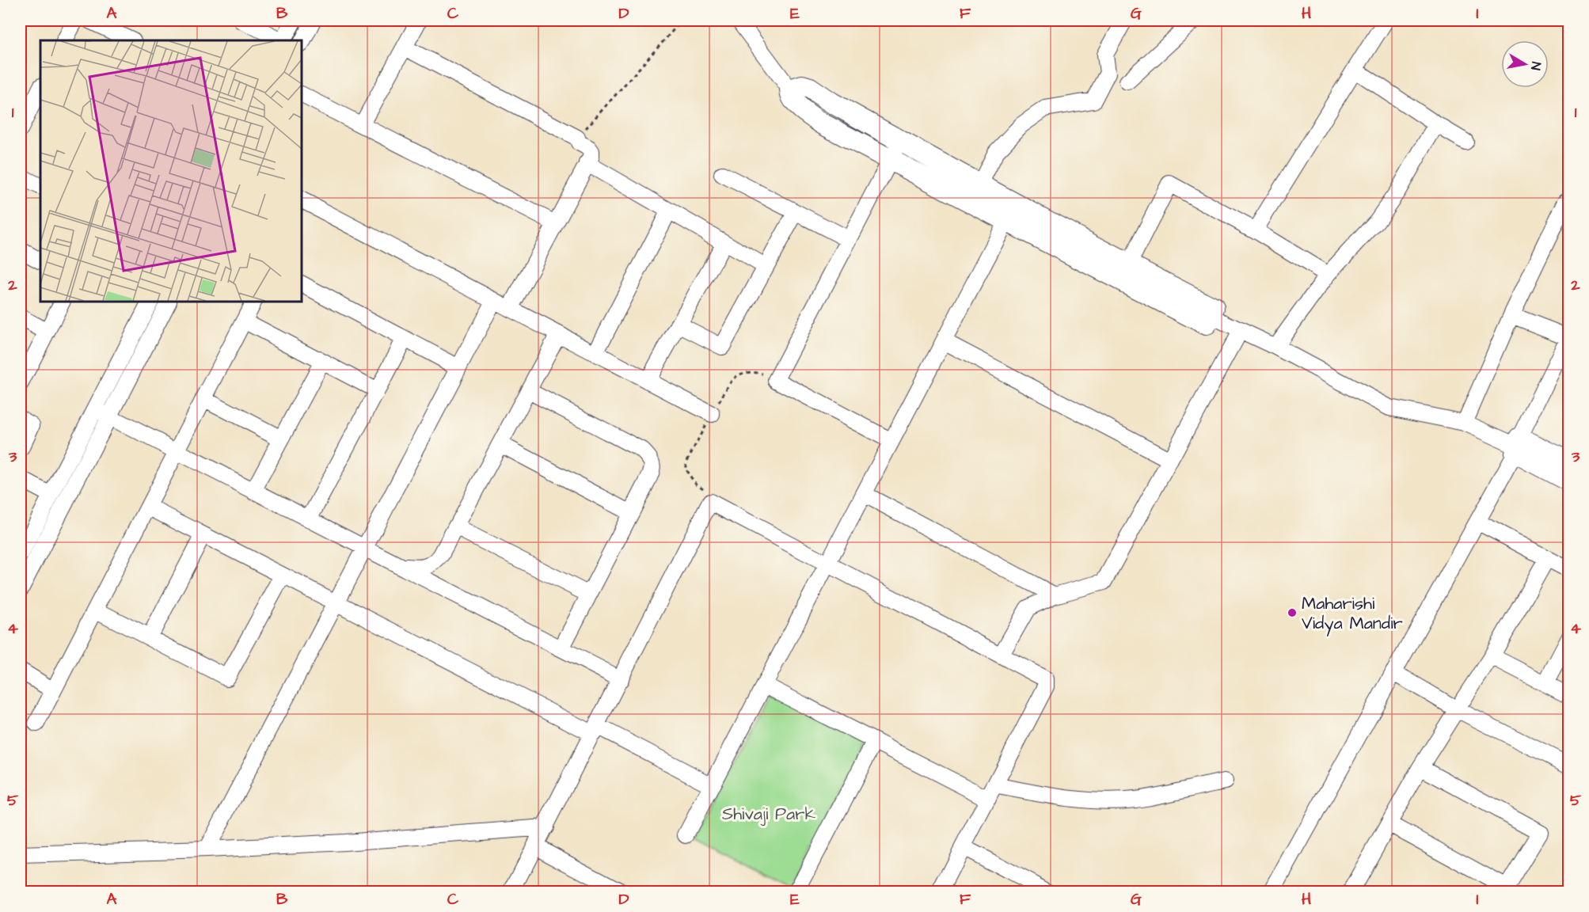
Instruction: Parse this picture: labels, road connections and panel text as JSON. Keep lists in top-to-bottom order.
{
  "parks": ["Shivaji Park"],
  "places": ["Maharishi Vidya Mandir"],
  "north": "right",
  "grid": {
    "columns": [
      "A",
      "B",
      "C",
      "D",
      "E",
      "F",
      "G",
      "H",
      "I"
    ],
    "rows": [
      "1",
      "2",
      "3",
      "4",
      "5"
    ]
  }
}
